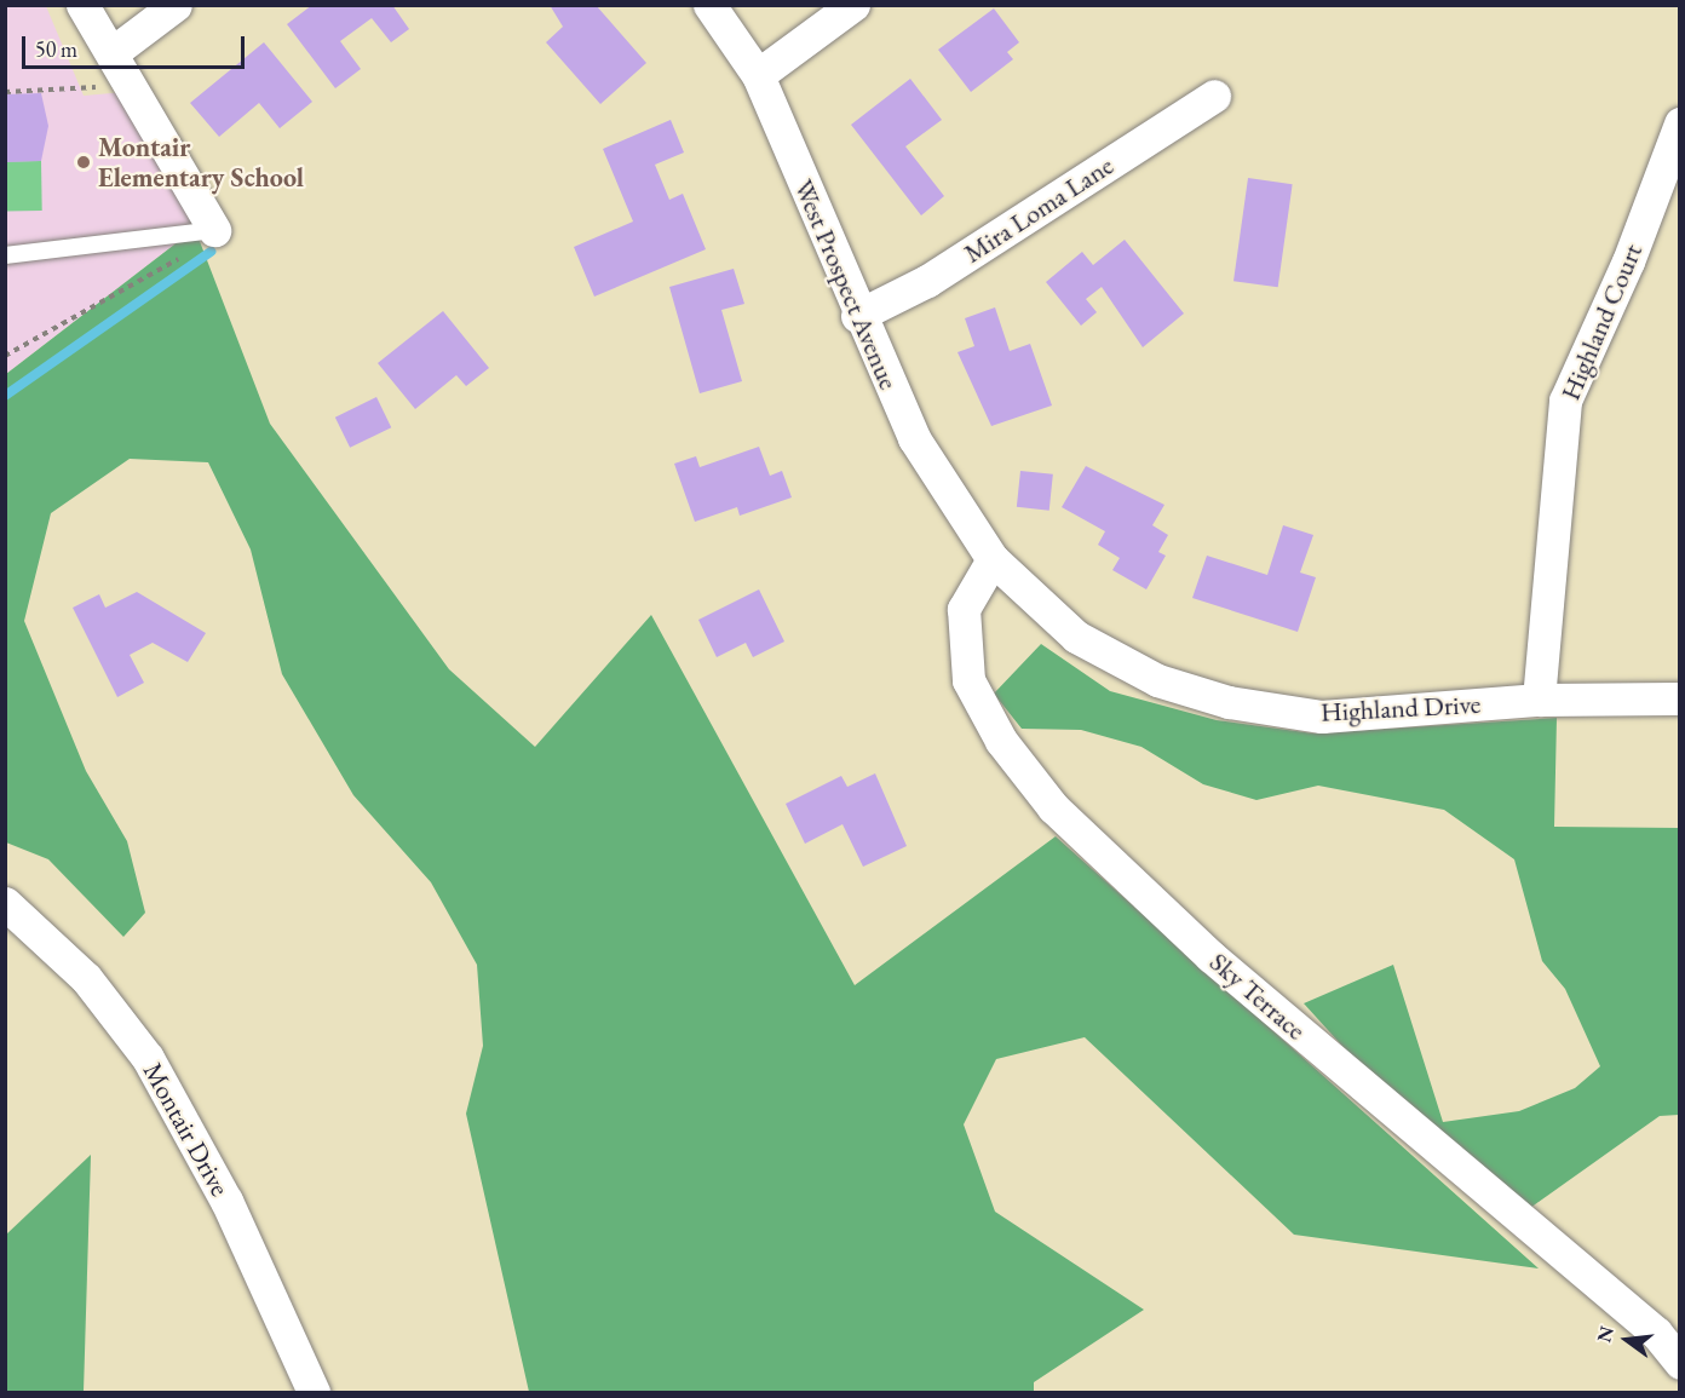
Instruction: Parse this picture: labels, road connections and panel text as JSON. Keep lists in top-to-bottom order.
{
  "streets": {
    "street": [
      "Mira Loma Lane",
      "West Prospect Avenue",
      "Highland Court",
      "Highland Drive",
      "Sky Terrace",
      "Montair Drive"
    ]
  },
  "crossings": [
    ["Mira Loma Lane", "West Prospect Avenue"],
    ["West Prospect Avenue", "Highland Drive"],
    ["West Prospect Avenue", "Sky Terrace"],
    ["Highland Court", "Highland Drive"],
    ["Highland Drive", "Sky Terrace"]
  ],
  "places": ["Montair Elementary School"],
  "scale_bar": "50 m",
  "north": "left"
}
